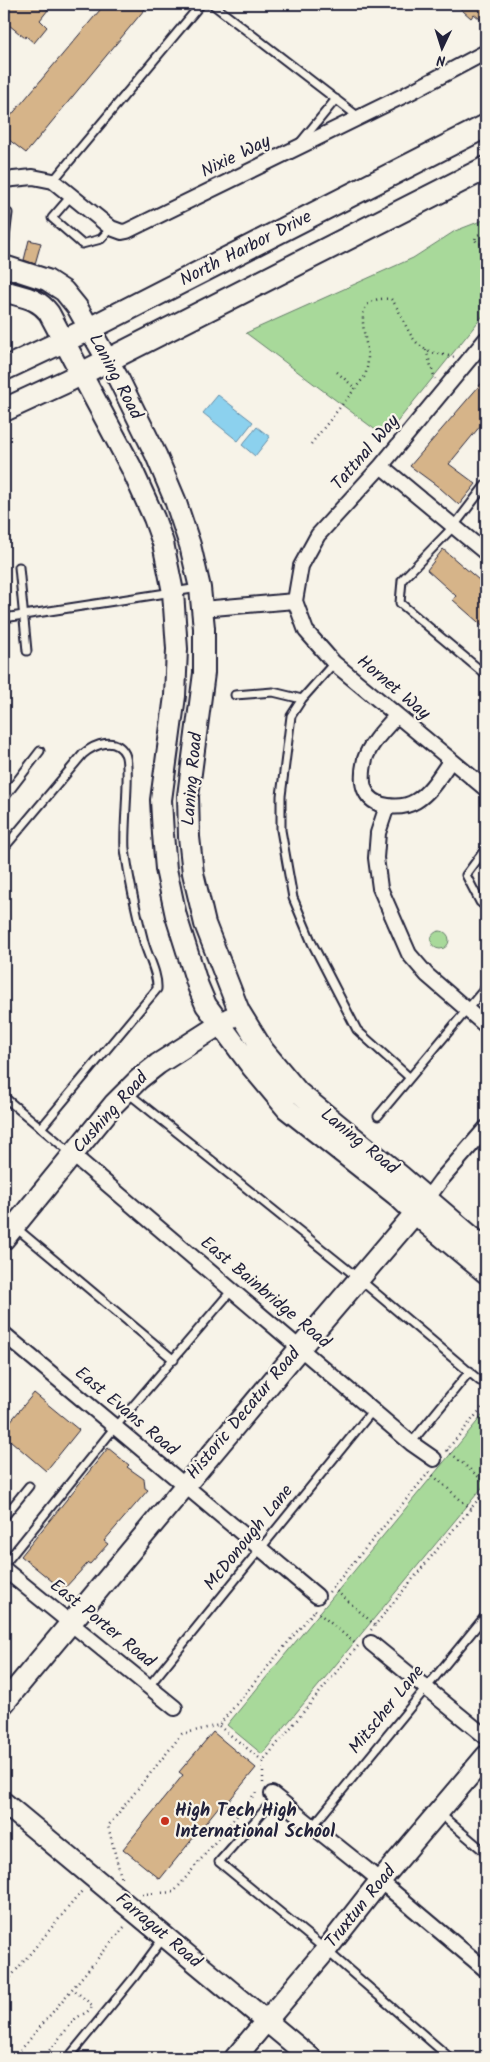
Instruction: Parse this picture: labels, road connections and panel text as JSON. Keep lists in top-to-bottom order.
{
  "streets": {
    "main road": ["North Harbor Drive"],
    "street": [
      "Nixie Way",
      "Laning Road",
      "Tattnal Way",
      "Hornet Way",
      "Cushing Road",
      "East Bainbridge Road",
      "East Evans Road",
      "Historic Decatur Road",
      "East Porter Road",
      "Truxtun Road",
      "Farragut Road"
    ],
    "lane": ["McDonough Lane", "Mitscher Lane"]
  },
  "crossings": [
    ["North Harbor Drive", "Laning Road"],
    ["Laning Road", "Cushing Road"],
    ["Laning Road", "Historic Decatur Road"],
    ["Tattnal Way", "Hornet Way"],
    ["Cushing Road", "East Bainbridge Road"],
    ["East Bainbridge Road", "Historic Decatur Road"],
    ["East Bainbridge Road", "McDonough Lane"],
    ["East Evans Road", "Historic Decatur Road"],
    ["East Evans Road", "McDonough Lane"],
    ["Historic Decatur Road", "East Porter Road"],
    ["McDonough Lane", "East Porter Road"],
    ["Truxtun Road", "Farragut Road"]
  ],
  "places": ["High Tech High International School"],
  "north": "bottom"
}
